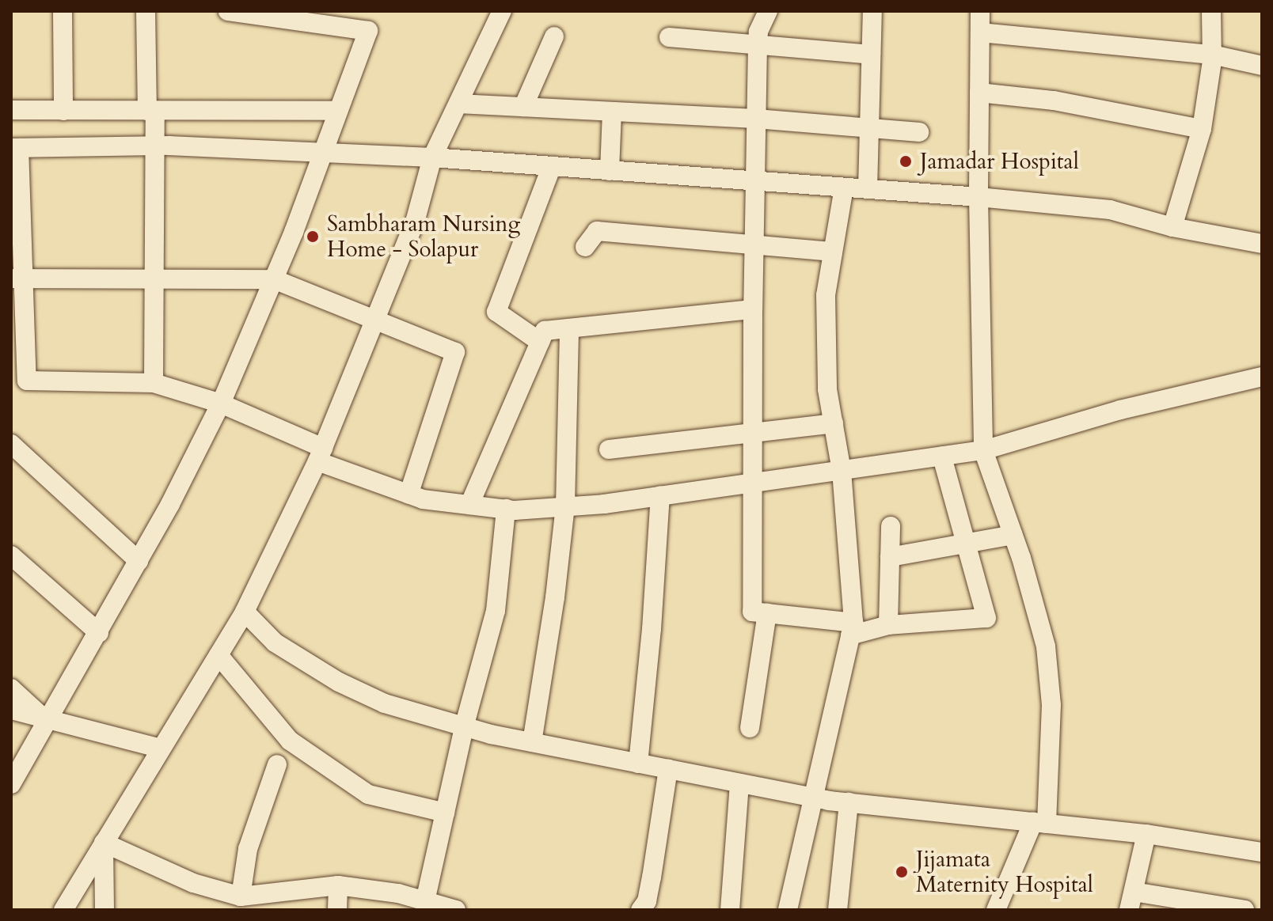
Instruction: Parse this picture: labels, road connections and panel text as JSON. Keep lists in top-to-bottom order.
{
  "places": ["Jamadar Hospital", "Sambharam Nursing Home - Solapur", "Jijamata Maternity Hospital"]
}
